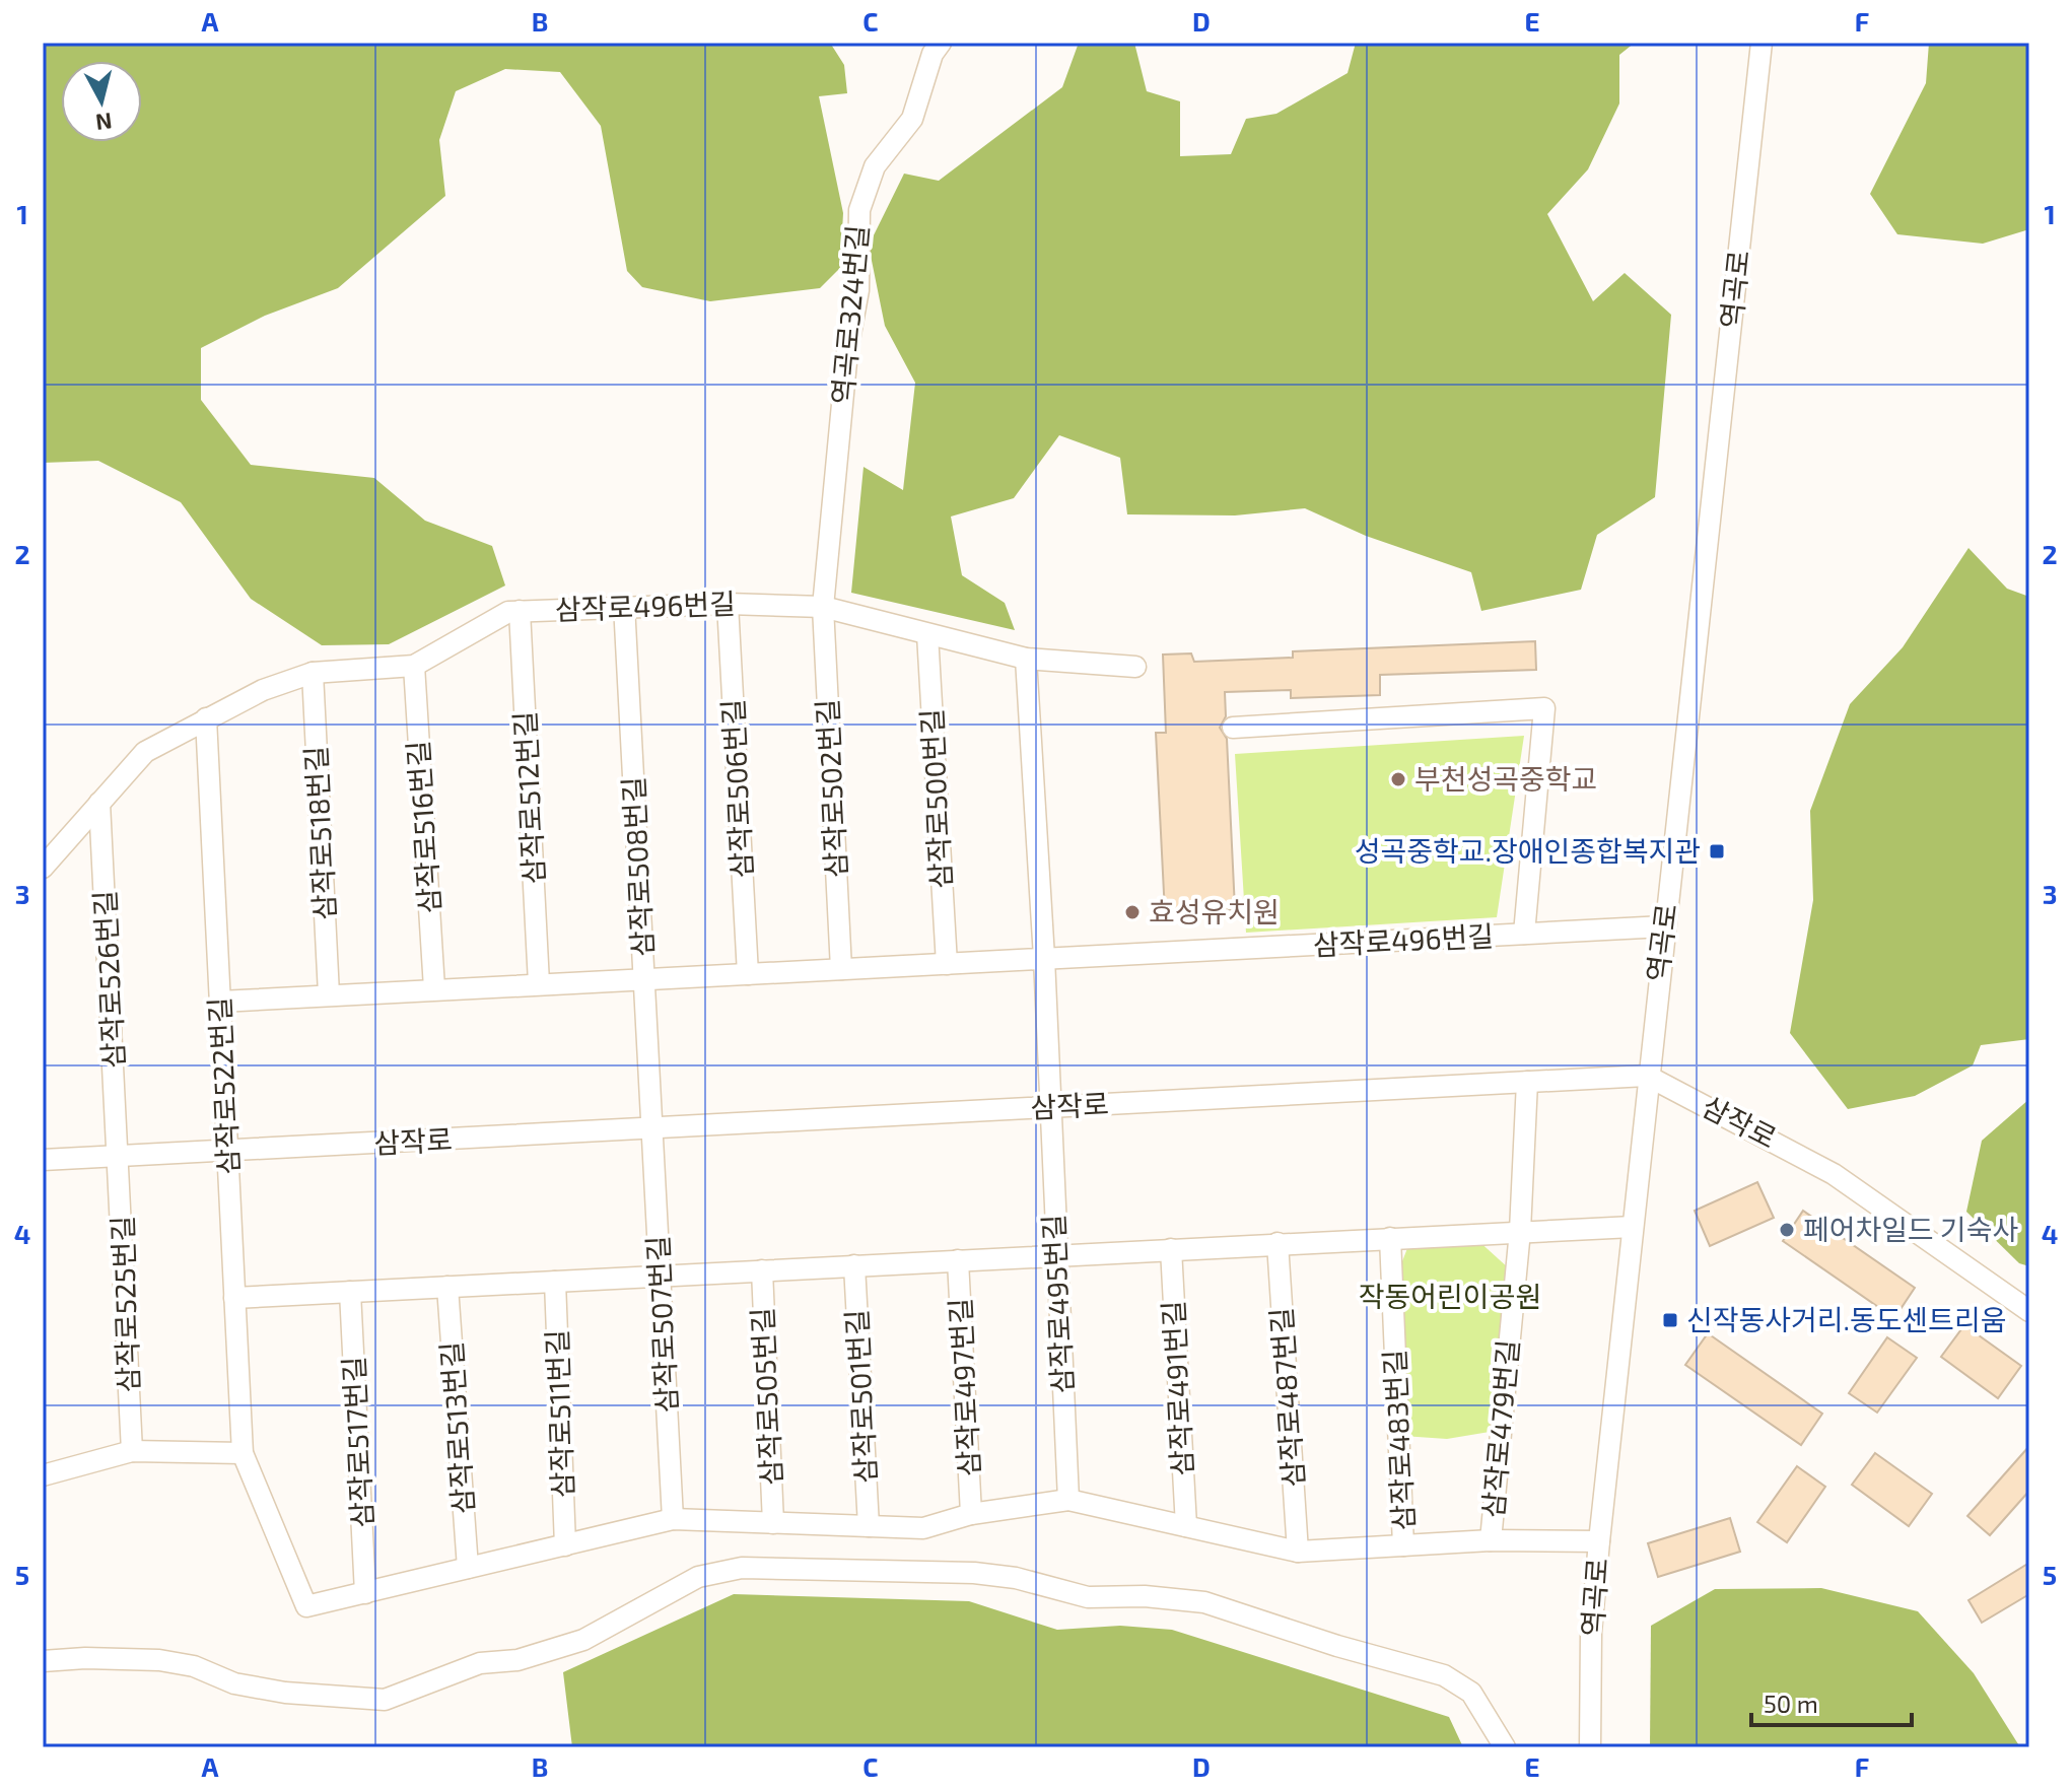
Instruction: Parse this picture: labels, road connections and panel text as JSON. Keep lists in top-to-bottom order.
{
  "streets": {
    "street": [
      "역곡로",
      "역곡로324번길",
      "삼작로496번길",
      "삼작로506번길",
      "삼작로502번길",
      "삼작로512번길",
      "삼작로500번길",
      "삼작로516번길",
      "삼작로518번길",
      "삼작로508번길",
      "삼작로526번길",
      "삼작로522번길",
      "삼작로",
      "삼작로525번길",
      "삼작로495번길",
      "삼작로507번길",
      "삼작로497번길",
      "삼작로491번길",
      "삼작로505번길",
      "삼작로501번길",
      "삼작로487번길",
      "삼작로511번길",
      "삼작로513번길",
      "삼작로479번길",
      "삼작로483번길",
      "삼작로517번길"
    ]
  },
  "crossings": [
    ["역곡로", "삼작로496번길"],
    ["역곡로", "삼작로"],
    ["역곡로324번길", "삼작로496번길"],
    ["역곡로324번길", "삼작로502번길"],
    ["삼작로496번길", "삼작로506번길"],
    ["삼작로496번길", "삼작로502번길"],
    ["삼작로496번길", "삼작로512번길"],
    ["삼작로496번길", "삼작로500번길"],
    ["삼작로496번길", "삼작로516번길"],
    ["삼작로496번길", "삼작로518번길"],
    ["삼작로496번길", "삼작로508번길"],
    ["삼작로496번길", "삼작로526번길"],
    ["삼작로496번길", "삼작로522번길"],
    ["삼작로508번길", "삼작로"],
    ["삼작로508번길", "삼작로507번길"],
    ["삼작로526번길", "삼작로"],
    ["삼작로526번길", "삼작로525번길"],
    ["삼작로522번길", "삼작로"],
    ["삼작로522번길", "삼작로517번길"],
    ["삼작로", "삼작로525번길"],
    ["삼작로", "삼작로495번길"],
    ["삼작로", "삼작로507번길"],
    ["삼작로", "삼작로479번길"],
    ["삼작로495번길", "삼작로479번길"],
    ["삼작로491번길", "삼작로479번길"],
    ["삼작로487번길", "삼작로479번길"],
    ["삼작로479번길", "삼작로483번길"]
  ],
  "parks": ["작동어린이공원"],
  "places": {
    "other": ["부천성곡중학교", "효성유치원", "페어차일드 기숙사"],
    "transit": ["성곡중학교.장애인종합복지관", "신작동사거리.동도센트리움"]
  },
  "scale_bar": "50 m",
  "north": "bottom",
  "grid": {
    "columns": [
      "A",
      "B",
      "C",
      "D",
      "E",
      "F"
    ],
    "rows": [
      "1",
      "2",
      "3",
      "4",
      "5"
    ]
  }
}
